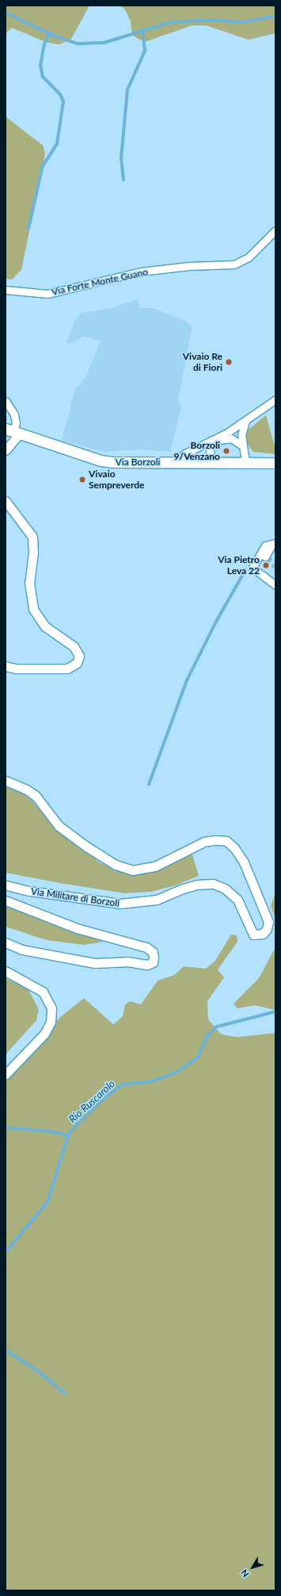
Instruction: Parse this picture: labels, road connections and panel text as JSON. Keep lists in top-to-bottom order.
{
  "streets": {
    "main road": ["Via Borzoli"],
    "street": ["Via Forte Monte Guano", "Via Militare di Borzoli"]
  },
  "water": ["Rio Ruscarolo"],
  "places": [
    "Vivaio Re di Fiori",
    "Borzoli 9/Venzano",
    "Vivaio Sempreverde",
    "Via Pietro Leva 22"
  ],
  "north": "bottom left"
}
